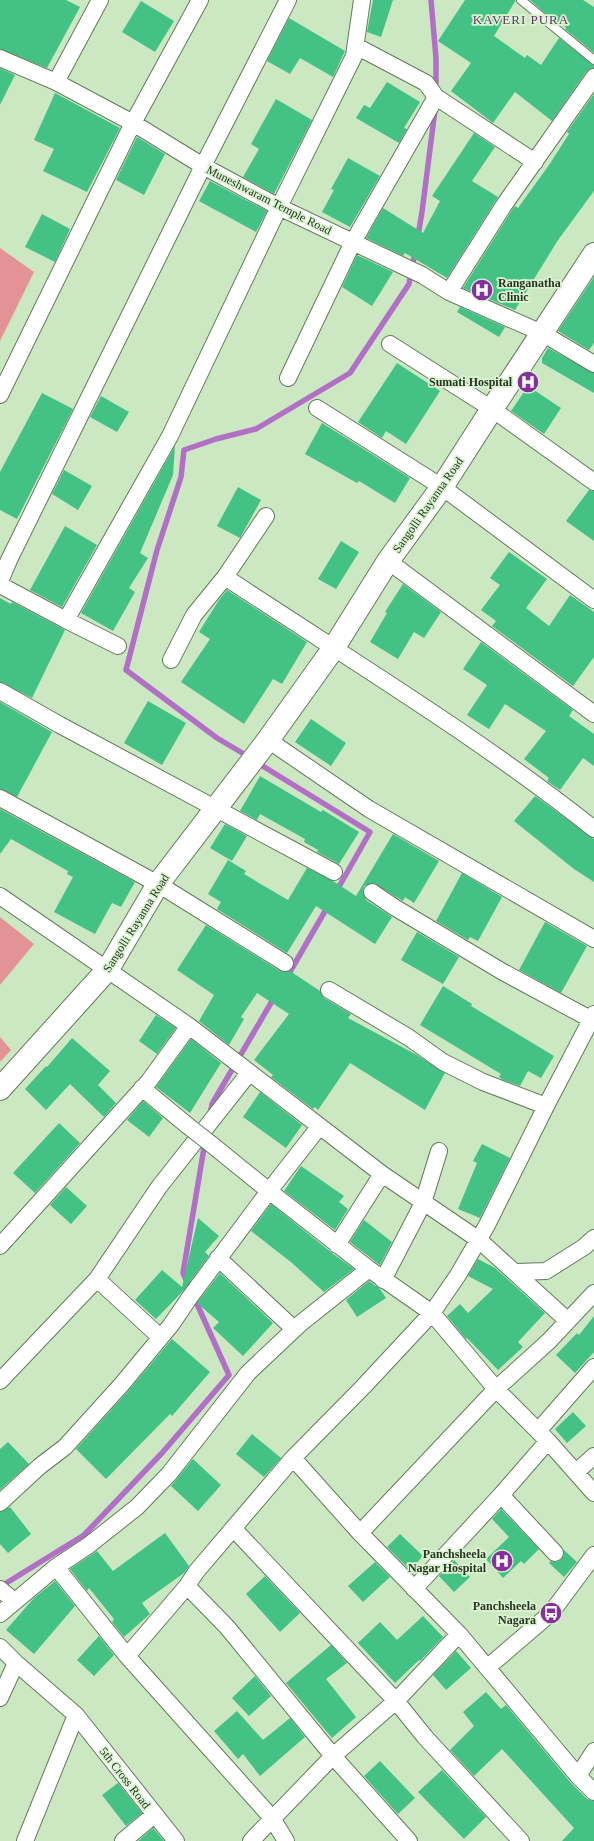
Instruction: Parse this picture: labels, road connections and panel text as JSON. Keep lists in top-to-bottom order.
{
  "streets": {
    "street": ["Muneshwaram Temple Road", "Sangolli Rayanna Road", "5th Cross Road"]
  },
  "crossings": [
    ["Muneshwaram Temple Road", "Sangolli Rayanna Road"]
  ],
  "districts": ["KAVERI PURA"],
  "places": {
    "hospital": ["Ranganatha Clinic", "Sumati Hospital", "Panchsheela Nagar Hospital"],
    "bus stop": ["Panchsheela Nagara"]
  }
}
